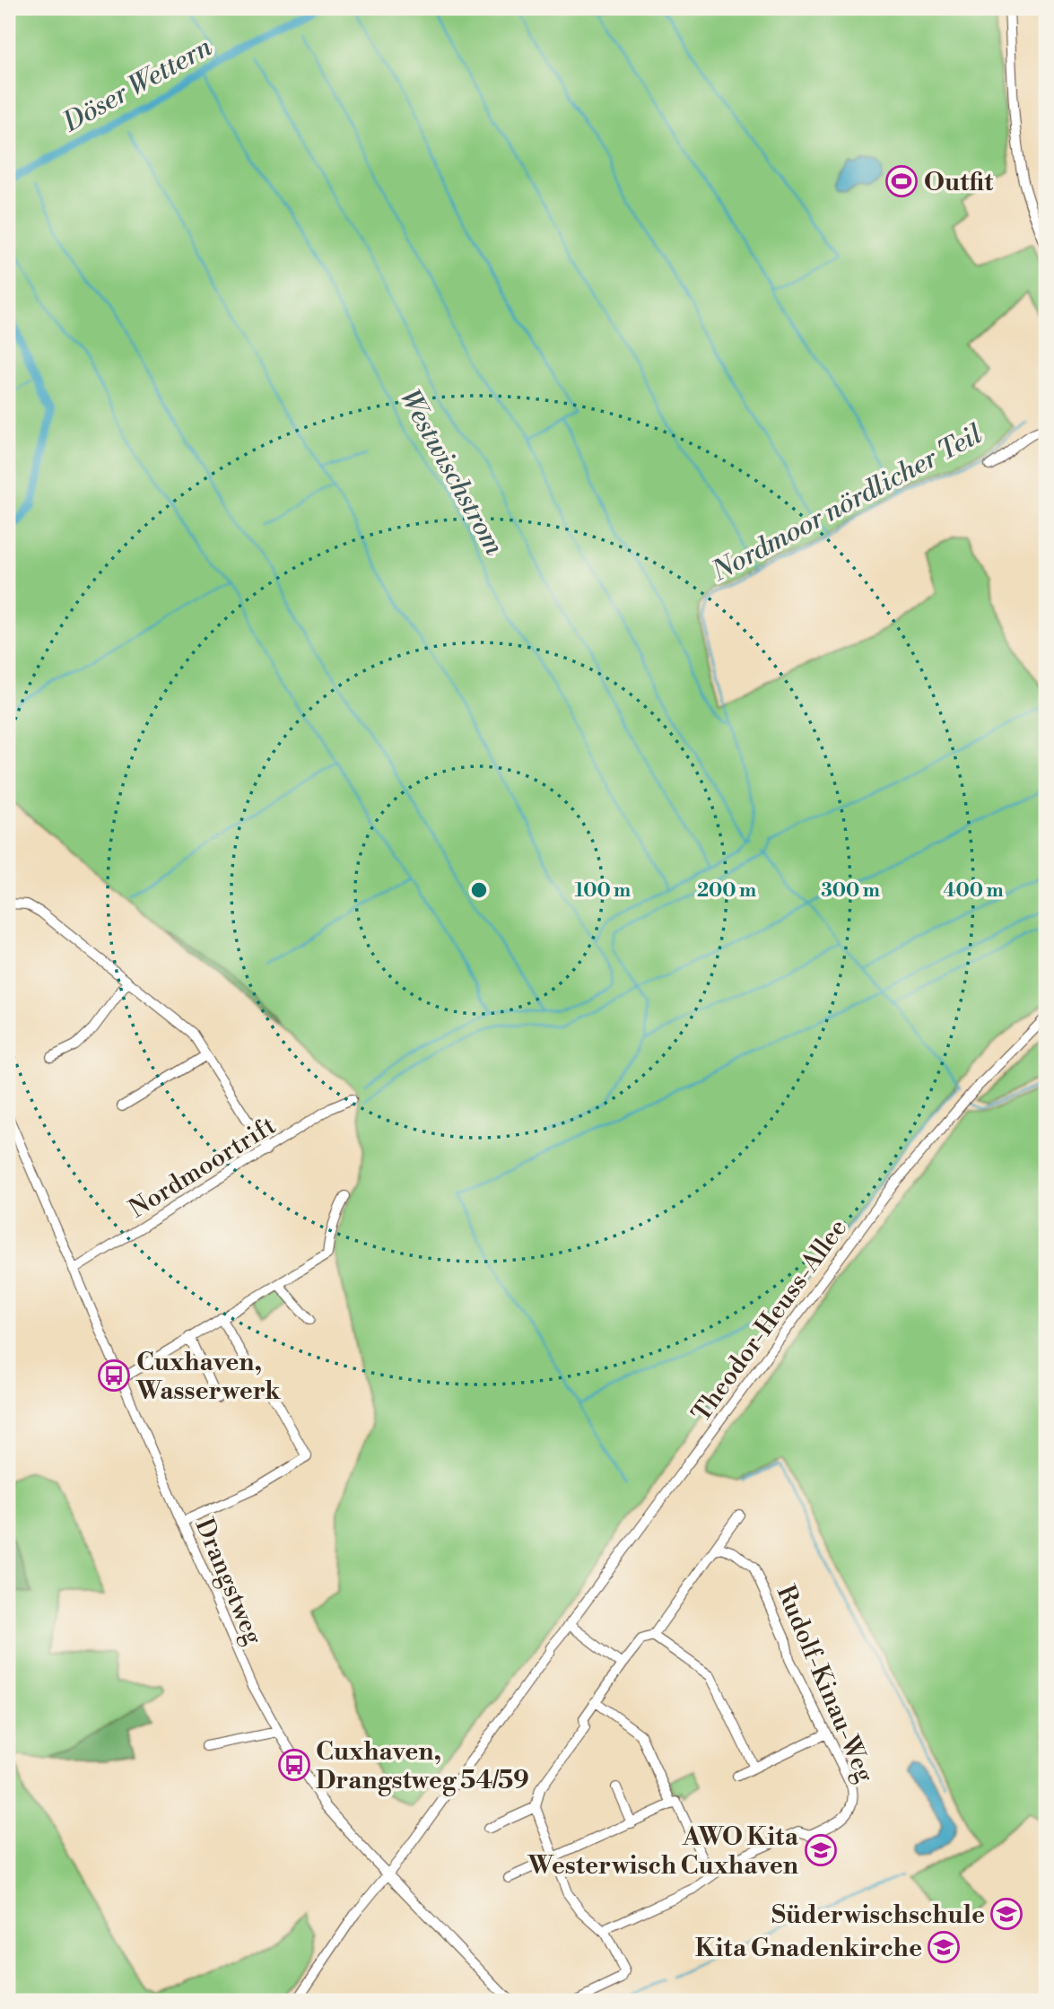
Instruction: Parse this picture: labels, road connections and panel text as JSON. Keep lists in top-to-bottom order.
{
  "streets": {
    "street": [
      "Nordmoortrift",
      "Theodor-Heuss-Allee",
      "Drangstweg",
      "Rudolf-Kinau-Weg"
    ]
  },
  "crossings": [
    ["Nordmoortrift", "Drangstweg"],
    ["Theodor-Heuss-Allee", "Drangstweg"]
  ],
  "water": ["Döser Wettern", "Westwischstrom", "Nordmoor nördlicher Teil"],
  "places": {
    "sports": ["Outfit"],
    "bus stop": ["Cuxhaven, Wasserwerk", "Cuxhaven, Drangstweg 54/59"],
    "school or university": ["AWO Kita Westerwisch Cuxhaven", "Süderwischschule", "Kita Gnadenkirche"]
  },
  "rings": [
    "100 m",
    "200 m",
    "300 m",
    "400 m"
  ]
}
